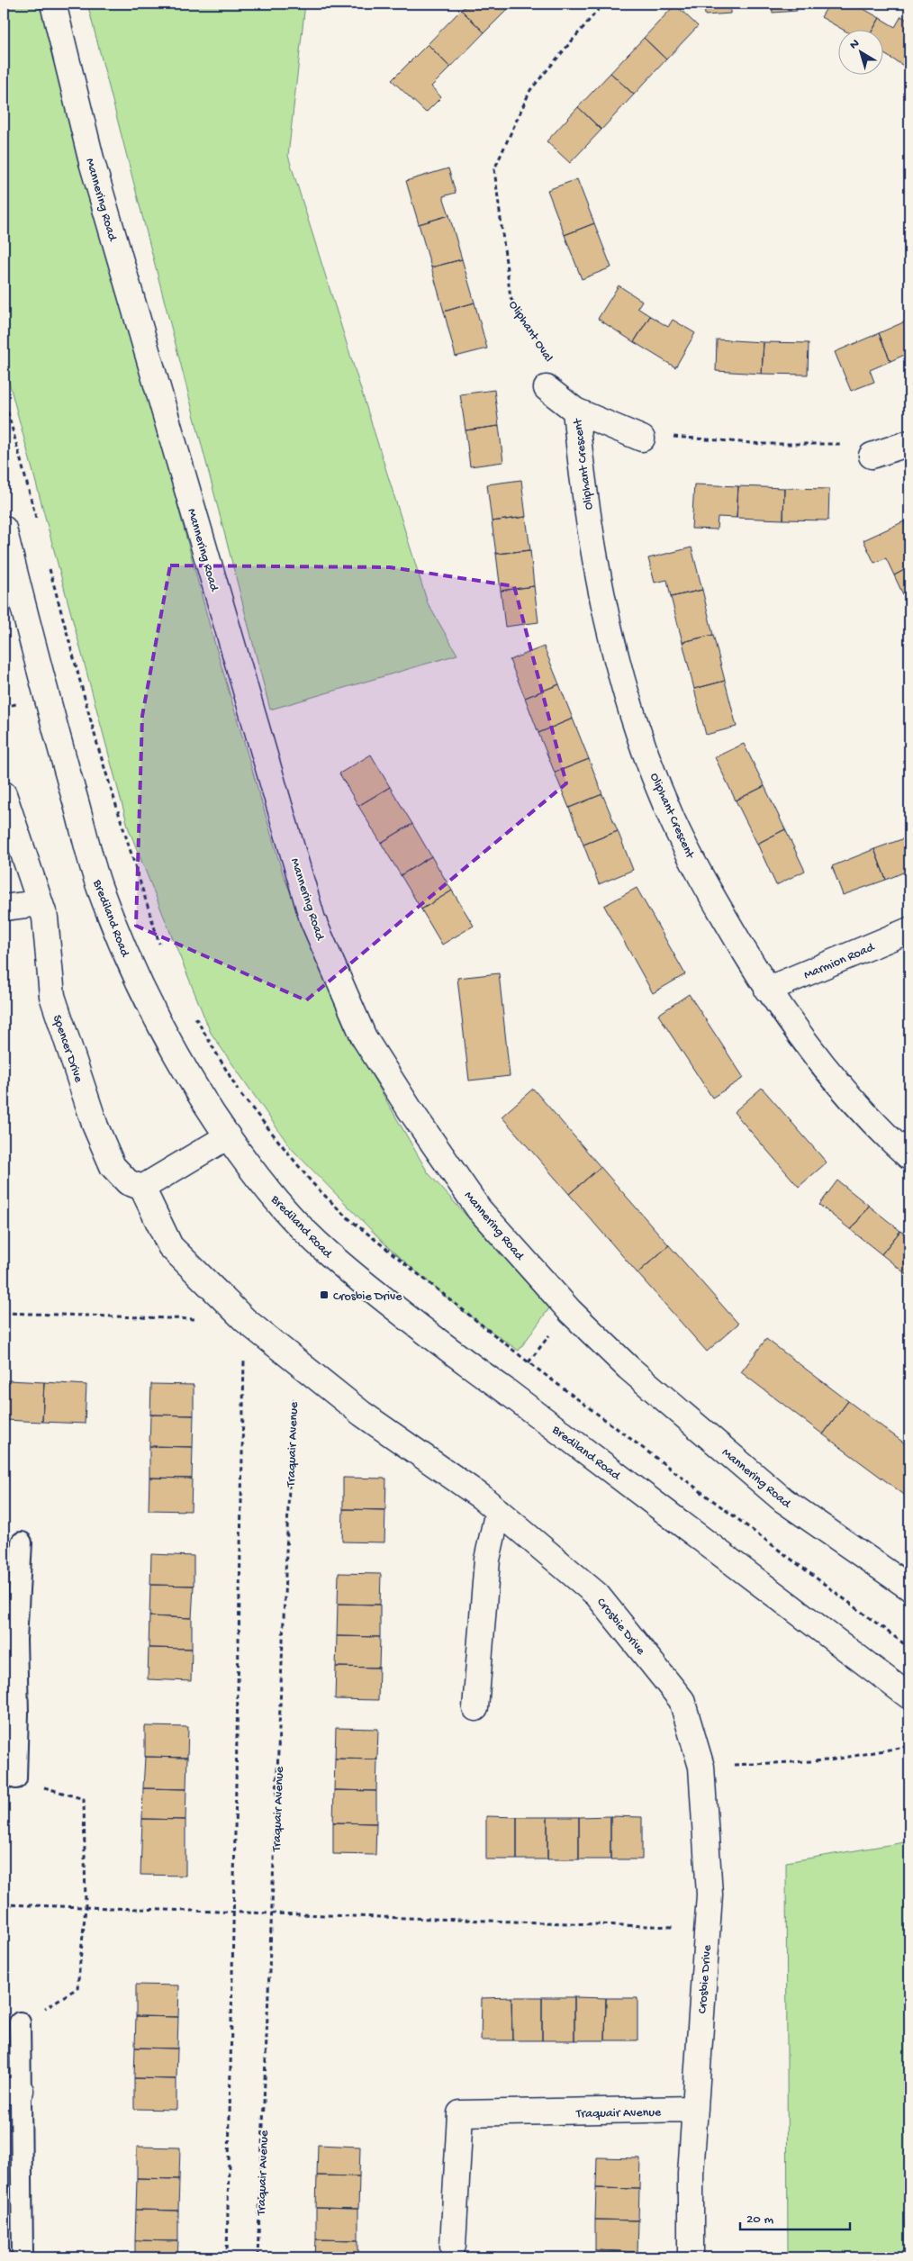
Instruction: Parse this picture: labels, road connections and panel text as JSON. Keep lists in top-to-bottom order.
{
  "streets": {
    "street": [
      "Mannering Road",
      "Oliphant Crescent",
      "Brediland Road",
      "Marmion Road",
      "Spencer Drive",
      "Traquair Avenue",
      "Crosbie Drive"
    ],
    "path": ["Oliphant Oval"]
  },
  "crossings": [
    ["Oliphant Crescent", "Marmion Road"],
    ["Spencer Drive", "Crosbie Drive"],
    ["Traquair Avenue", "Crosbie Drive"]
  ],
  "places": {
    "transit": ["Crosbie Drive"]
  },
  "scale_bar": "20 m",
  "north": "top left"
}
